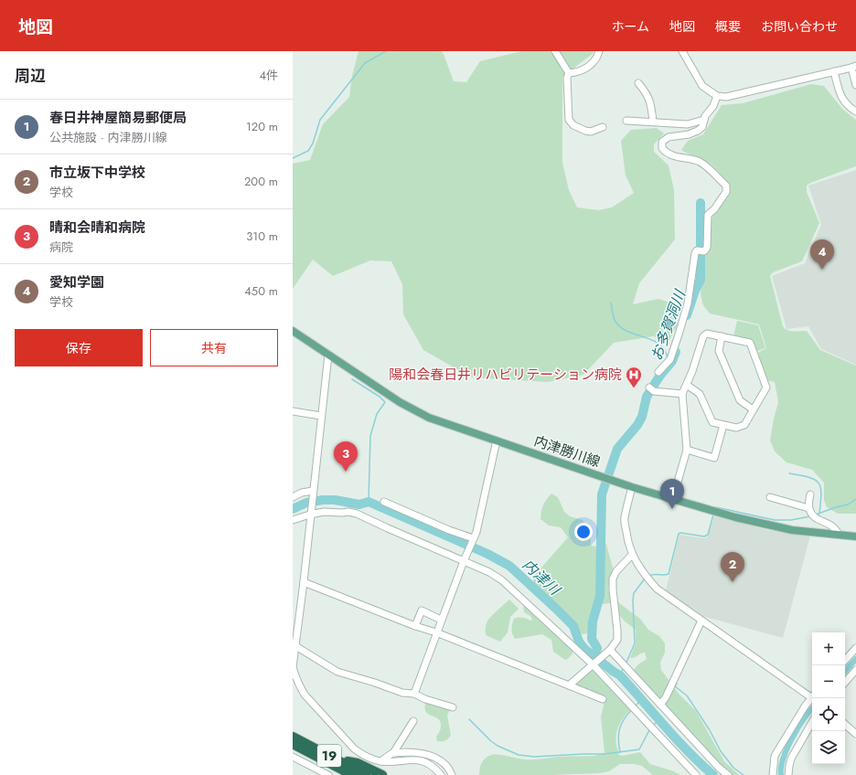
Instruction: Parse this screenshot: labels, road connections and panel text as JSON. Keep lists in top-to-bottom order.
{
  "streets": {
    "highway": ["19"],
    "main road": ["内津勝川線"]
  },
  "water": ["お多賀洞川", "内津川"],
  "places": {
    "hospital": ["陽和会春日井リハビリテーション病院"]
  },
  "page": {
    "header": "地図",
    "nav": [
      "ホーム",
      "地図",
      "概要",
      "お問い合わせ"
    ],
    "heading": ["周辺", "4件"],
    "list": [
      {
        "mark": "1",
        "name": "春日井神屋簡易郵便局",
        "note": "公共施設 · 内津勝川線",
        "value": "120 m"
      },
      {
        "mark": "2",
        "name": "市立坂下中学校",
        "note": "学校",
        "value": "200 m"
      },
      {
        "mark": "3",
        "name": "晴和会晴和病院",
        "note": "病院",
        "value": "310 m"
      },
      {
        "mark": "4",
        "name": "愛知学園",
        "note": "学校",
        "value": "450 m"
      }
    ],
    "pins": [
      "4",
      "3",
      "1",
      "2"
    ],
    "buttons": ["保存", "共有"],
    "map_buttons": ["+", "−"]
  }
}
